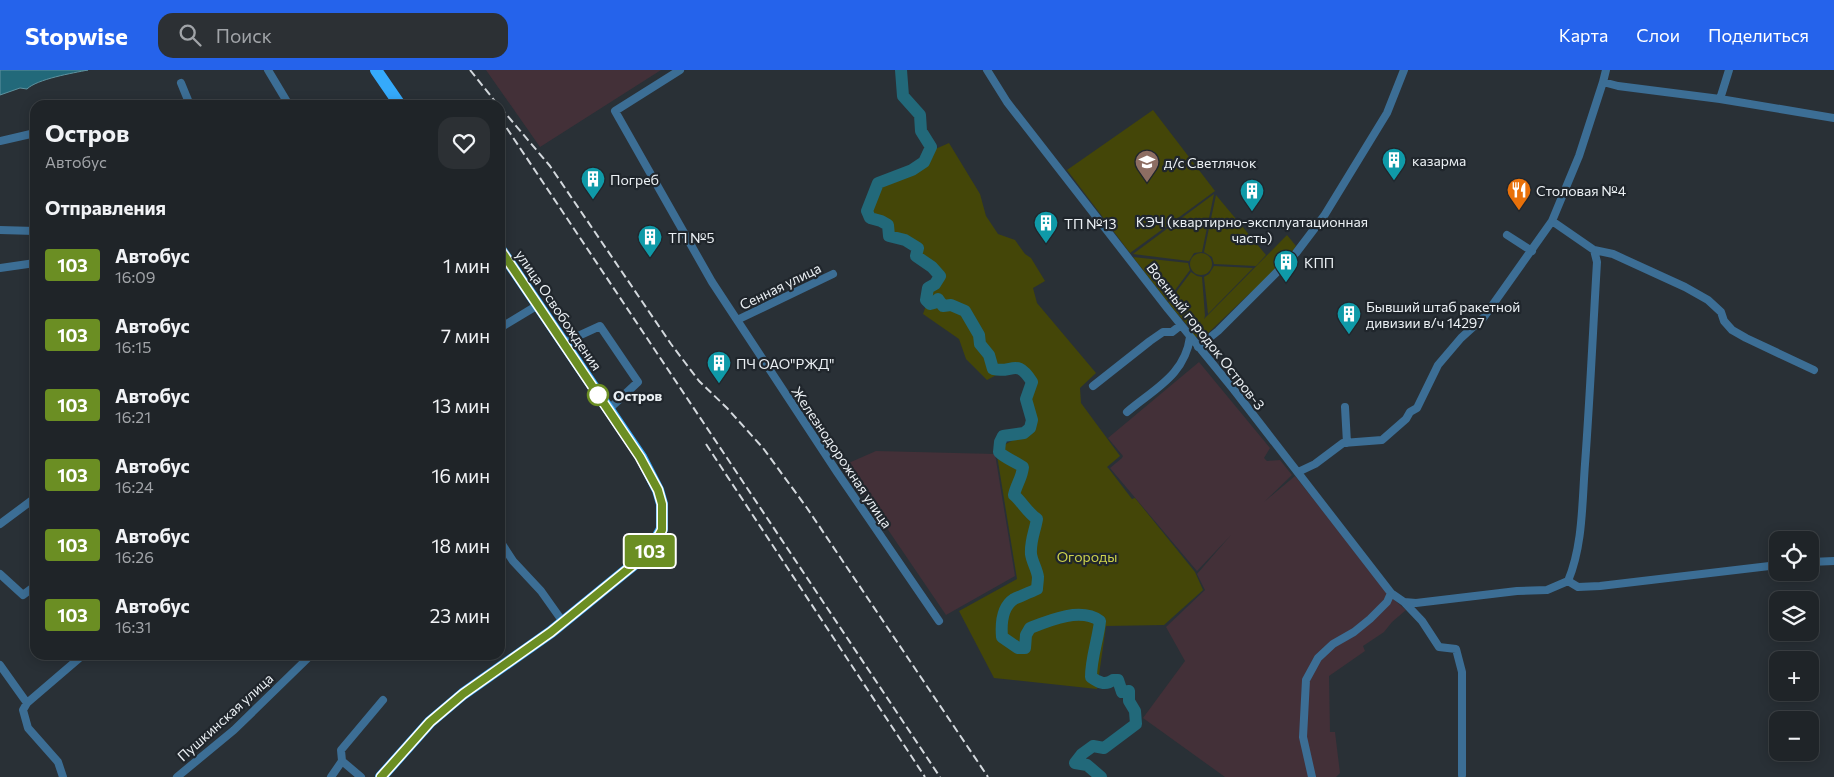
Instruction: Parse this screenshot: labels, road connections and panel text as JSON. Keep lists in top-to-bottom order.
{
  "streets": {
    "main road": ["улица Освобождения"],
    "street": [
      "Сенная улица",
      "Военный городок Остров-3",
      "Железнодорожная улица",
      "Пушкинская улица"
    ]
  },
  "crossings": [
    ["Сенная улица", "Железнодорожная улица"]
  ],
  "parks": ["Огороды"],
  "places": {
    "building": [
      "казарма",
      "Погреб",
      "КЭЧ (квартирно-эксплуатационная часть)",
      "ТП №13",
      "ТП №5",
      "КПП",
      "Бывший штаб ракетной дивизии в/ч 14297",
      "ПЧ ОАО\"РЖД\""
    ],
    "school or university": ["д/с Светлячок"],
    "restaurant": ["Столовая №4"],
    "other": ["Остров"]
  },
  "lines": ["bus line 103"],
  "page": {
    "header": "Stopwise",
    "search": "Поиск",
    "nav": ["Карта", "Слои", "Поделиться"],
    "on_map": "103",
    "heading": [
      ["Остров", "Автобус"],
      "Отправления"
    ],
    "list": [
      {
        "mark": "103",
        "name": "Автобус",
        "note": "16:09",
        "value": "1 мин"
      },
      {
        "mark": "103",
        "name": "Автобус",
        "note": "16:15",
        "value": "7 мин"
      },
      {
        "mark": "103",
        "name": "Автобус",
        "note": "16:21",
        "value": "13 мин"
      },
      {
        "mark": "103",
        "name": "Автобус",
        "note": "16:24",
        "value": "16 мин"
      },
      {
        "mark": "103",
        "name": "Автобус",
        "note": "16:26",
        "value": "18 мин"
      },
      {
        "mark": "103",
        "name": "Автобус",
        "note": "16:31",
        "value": "23 мин"
      }
    ],
    "map_buttons": ["+", "−"]
  }
}
